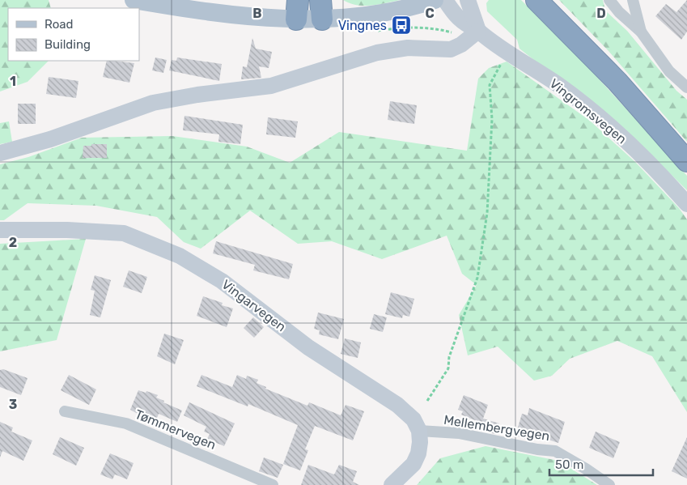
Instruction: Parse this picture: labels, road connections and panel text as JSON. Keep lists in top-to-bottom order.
{
  "streets": {
    "street": [
      "Vingromsvegen",
      "Vingarvegen",
      "Mellembergvegen",
      "Tømmervegen"
    ]
  },
  "crossings": [
    ["Vingarvegen", "Mellembergvegen"]
  ],
  "places": {
    "bus stop": ["Vingnes"]
  },
  "legend": ["Road", "Building"],
  "scale_bar": "50 m",
  "grid": {
    "columns": ["B", "C", "D"],
    "rows": ["1", "2", "3"]
  }
}
